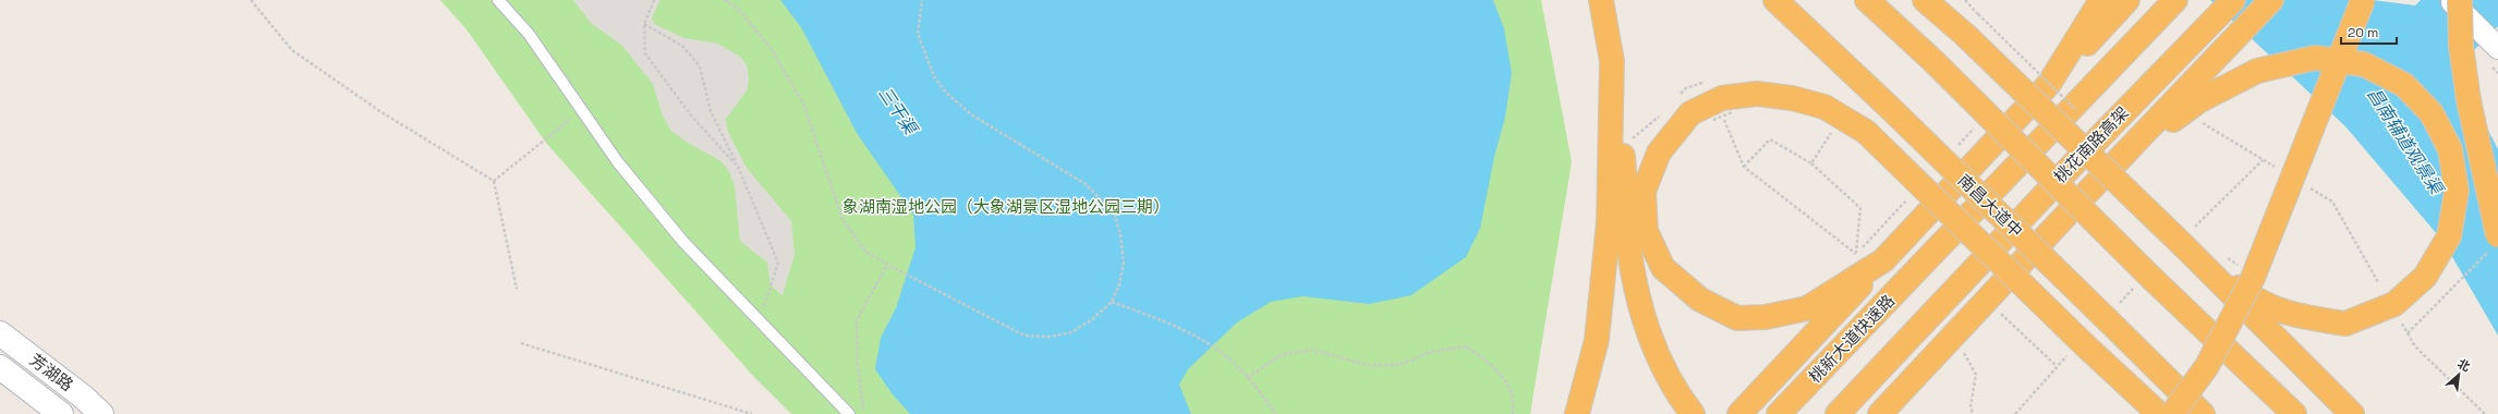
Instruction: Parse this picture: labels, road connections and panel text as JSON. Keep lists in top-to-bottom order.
{
  "streets": {
    "highway": ["桃花南路高架", "南昌大道中", "桃新大道快速路"],
    "street": ["芳湖路"]
  },
  "water": ["三干渠", "昌南辅道观景渠"],
  "parks": ["象湖南湿地公园（大象湖景区湿地公园三期）"],
  "scale_bar": "20 m",
  "north": "top right"
}
